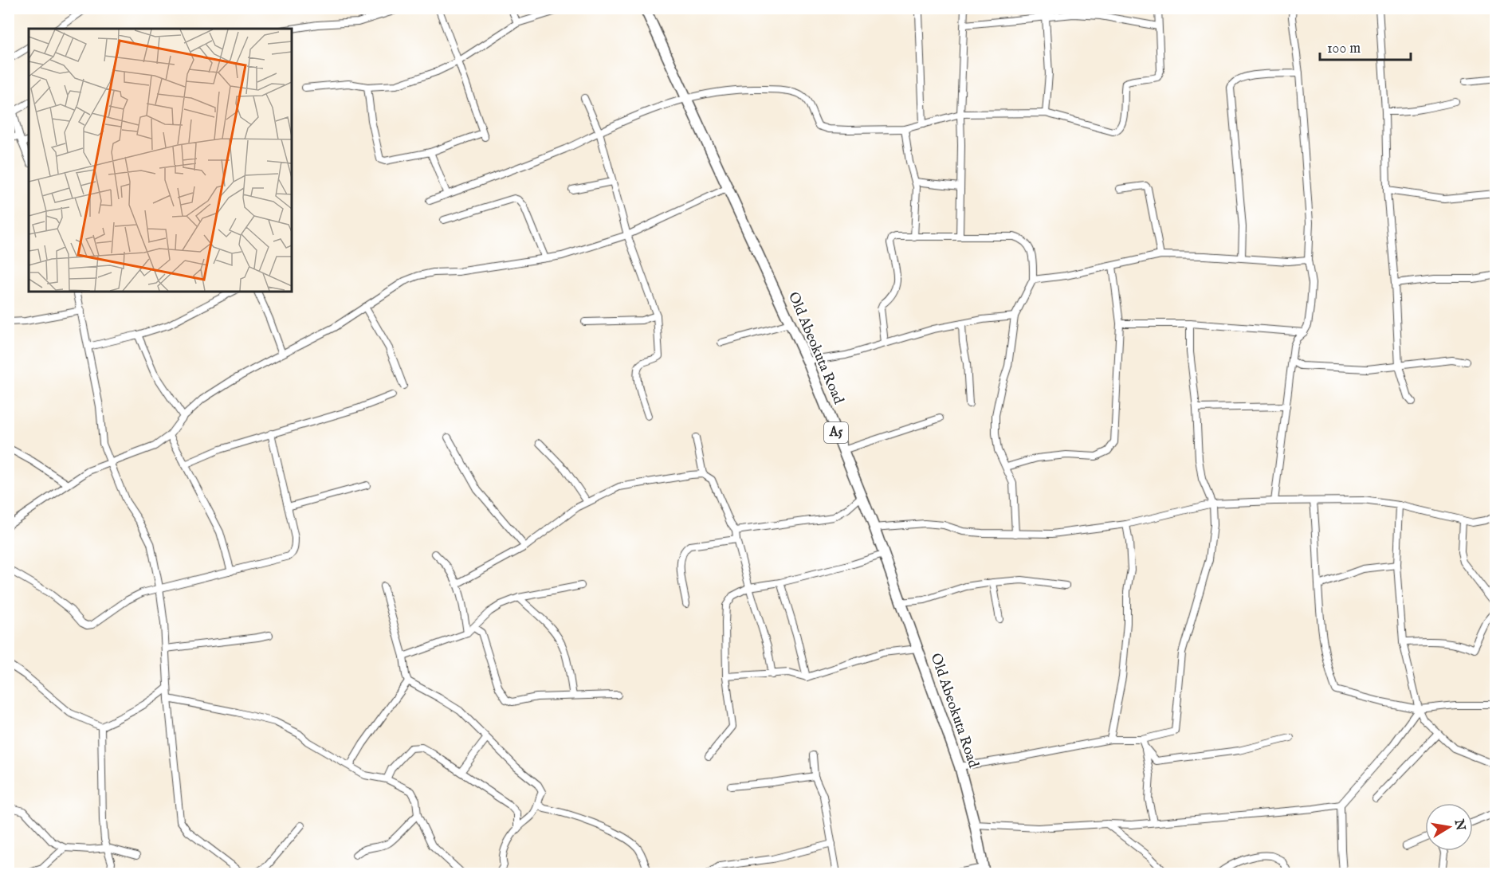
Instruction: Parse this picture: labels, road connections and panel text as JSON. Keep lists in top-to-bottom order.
{
  "streets": {
    "highway": ["Old Abeokuta Road", "A5"]
  },
  "scale_bar": "100 m",
  "north": "right"
}
